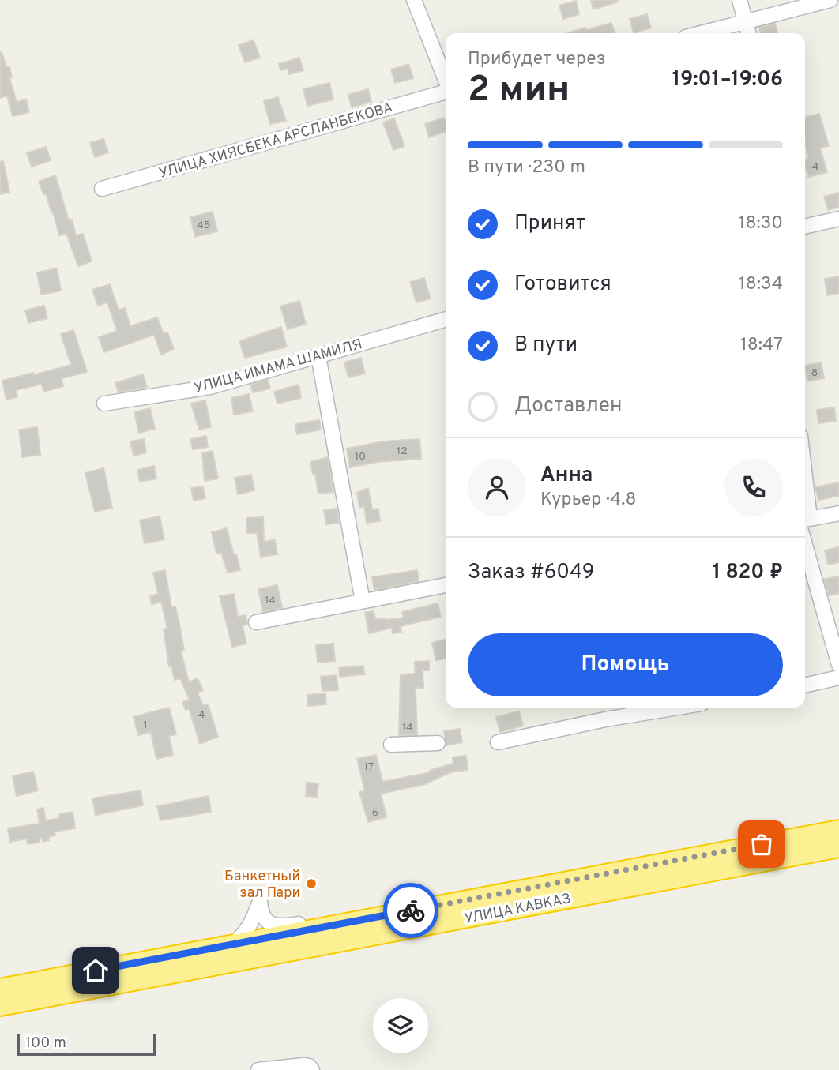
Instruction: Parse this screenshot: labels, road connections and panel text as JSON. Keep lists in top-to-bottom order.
{
  "streets": {
    "highway": ["УЛИЦА КАВКАЗ"],
    "street": ["УЛИЦА ХИЯСБЕКА АРСЛАНБЕКОВА", "УЛИЦА ИМАМА ШАМИЛЯ"]
  },
  "places": ["Банкетный зал Пари"],
  "house_numbers": [
    "4",
    "45",
    "8",
    "12",
    "10",
    "14",
    "4",
    "1",
    "14",
    "17",
    "6"
  ],
  "scale_bar": "100 m",
  "page": {
    "heading": ["2 мин", "Прибудет через", "19:01–19:06"],
    "panel": [
      "Анна",
      "Курьер · 4.8",
      "Заказ #6049",
      "1 820 ₽"
    ],
    "bar": "В пути · 230 m",
    "list": [
      ["Принят", "18:30"],
      ["Готовится", "18:34"],
      ["В пути", "18:47"],
      "Доставлен"
    ],
    "buttons": "Помощь",
    "scale": "100 m"
  }
}
